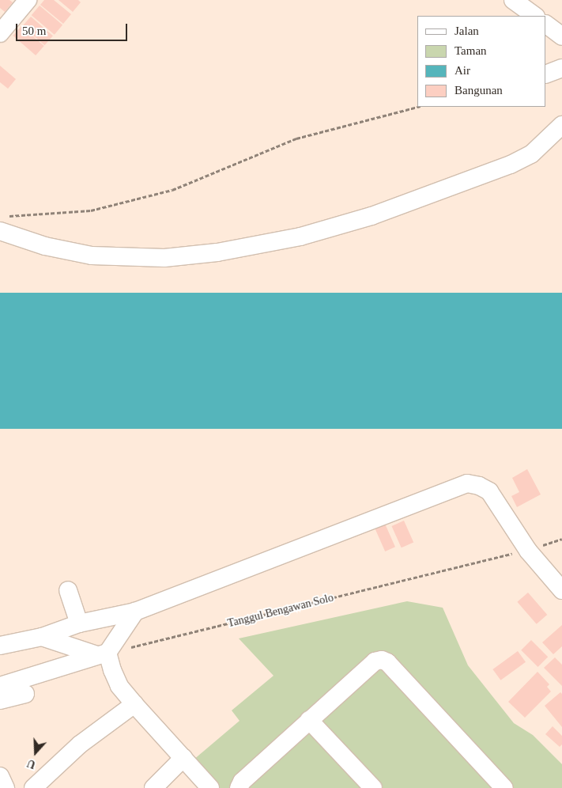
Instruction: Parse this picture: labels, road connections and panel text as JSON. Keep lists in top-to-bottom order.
{
  "streets": {
    "path": ["Tanggul Bengawan Solo"]
  },
  "legend": [
    "Jalan",
    "Taman",
    "Air",
    "Bangunan"
  ],
  "scale_bar": "50 m",
  "north": "bottom"
}
